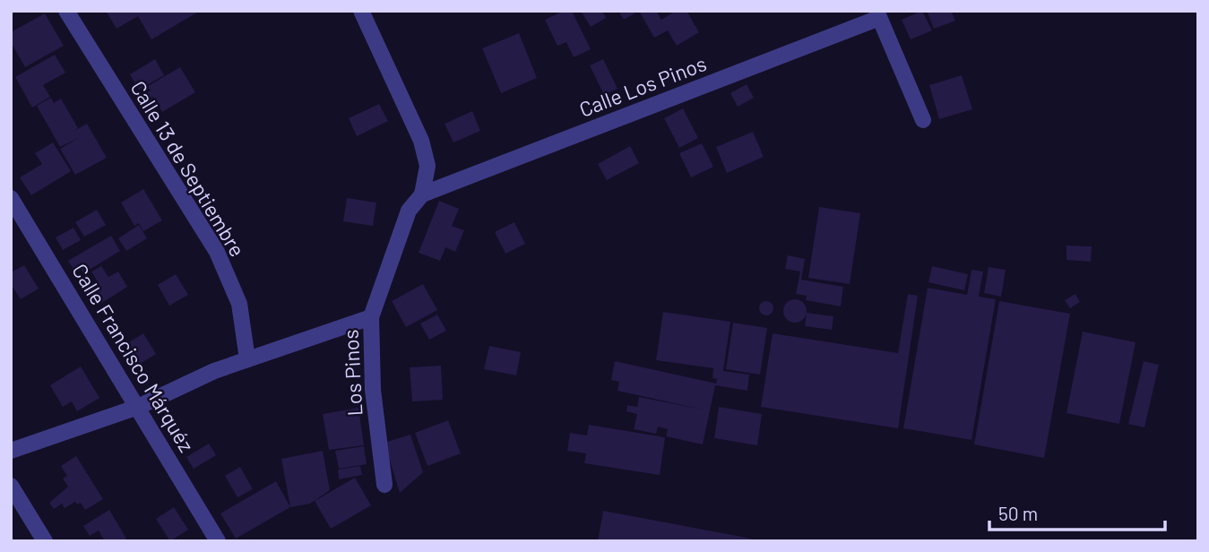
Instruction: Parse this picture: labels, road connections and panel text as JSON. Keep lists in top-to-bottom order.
{
  "streets": {
    "street": [
      "Calle Los Pinos",
      "Calle 13 de Septiembre",
      "Calle Francisco Márquéz",
      "Los Pinos"
    ]
  },
  "crossings": [
    ["Calle Los Pinos", "Los Pinos"]
  ],
  "scale_bar": "50 m"
}
